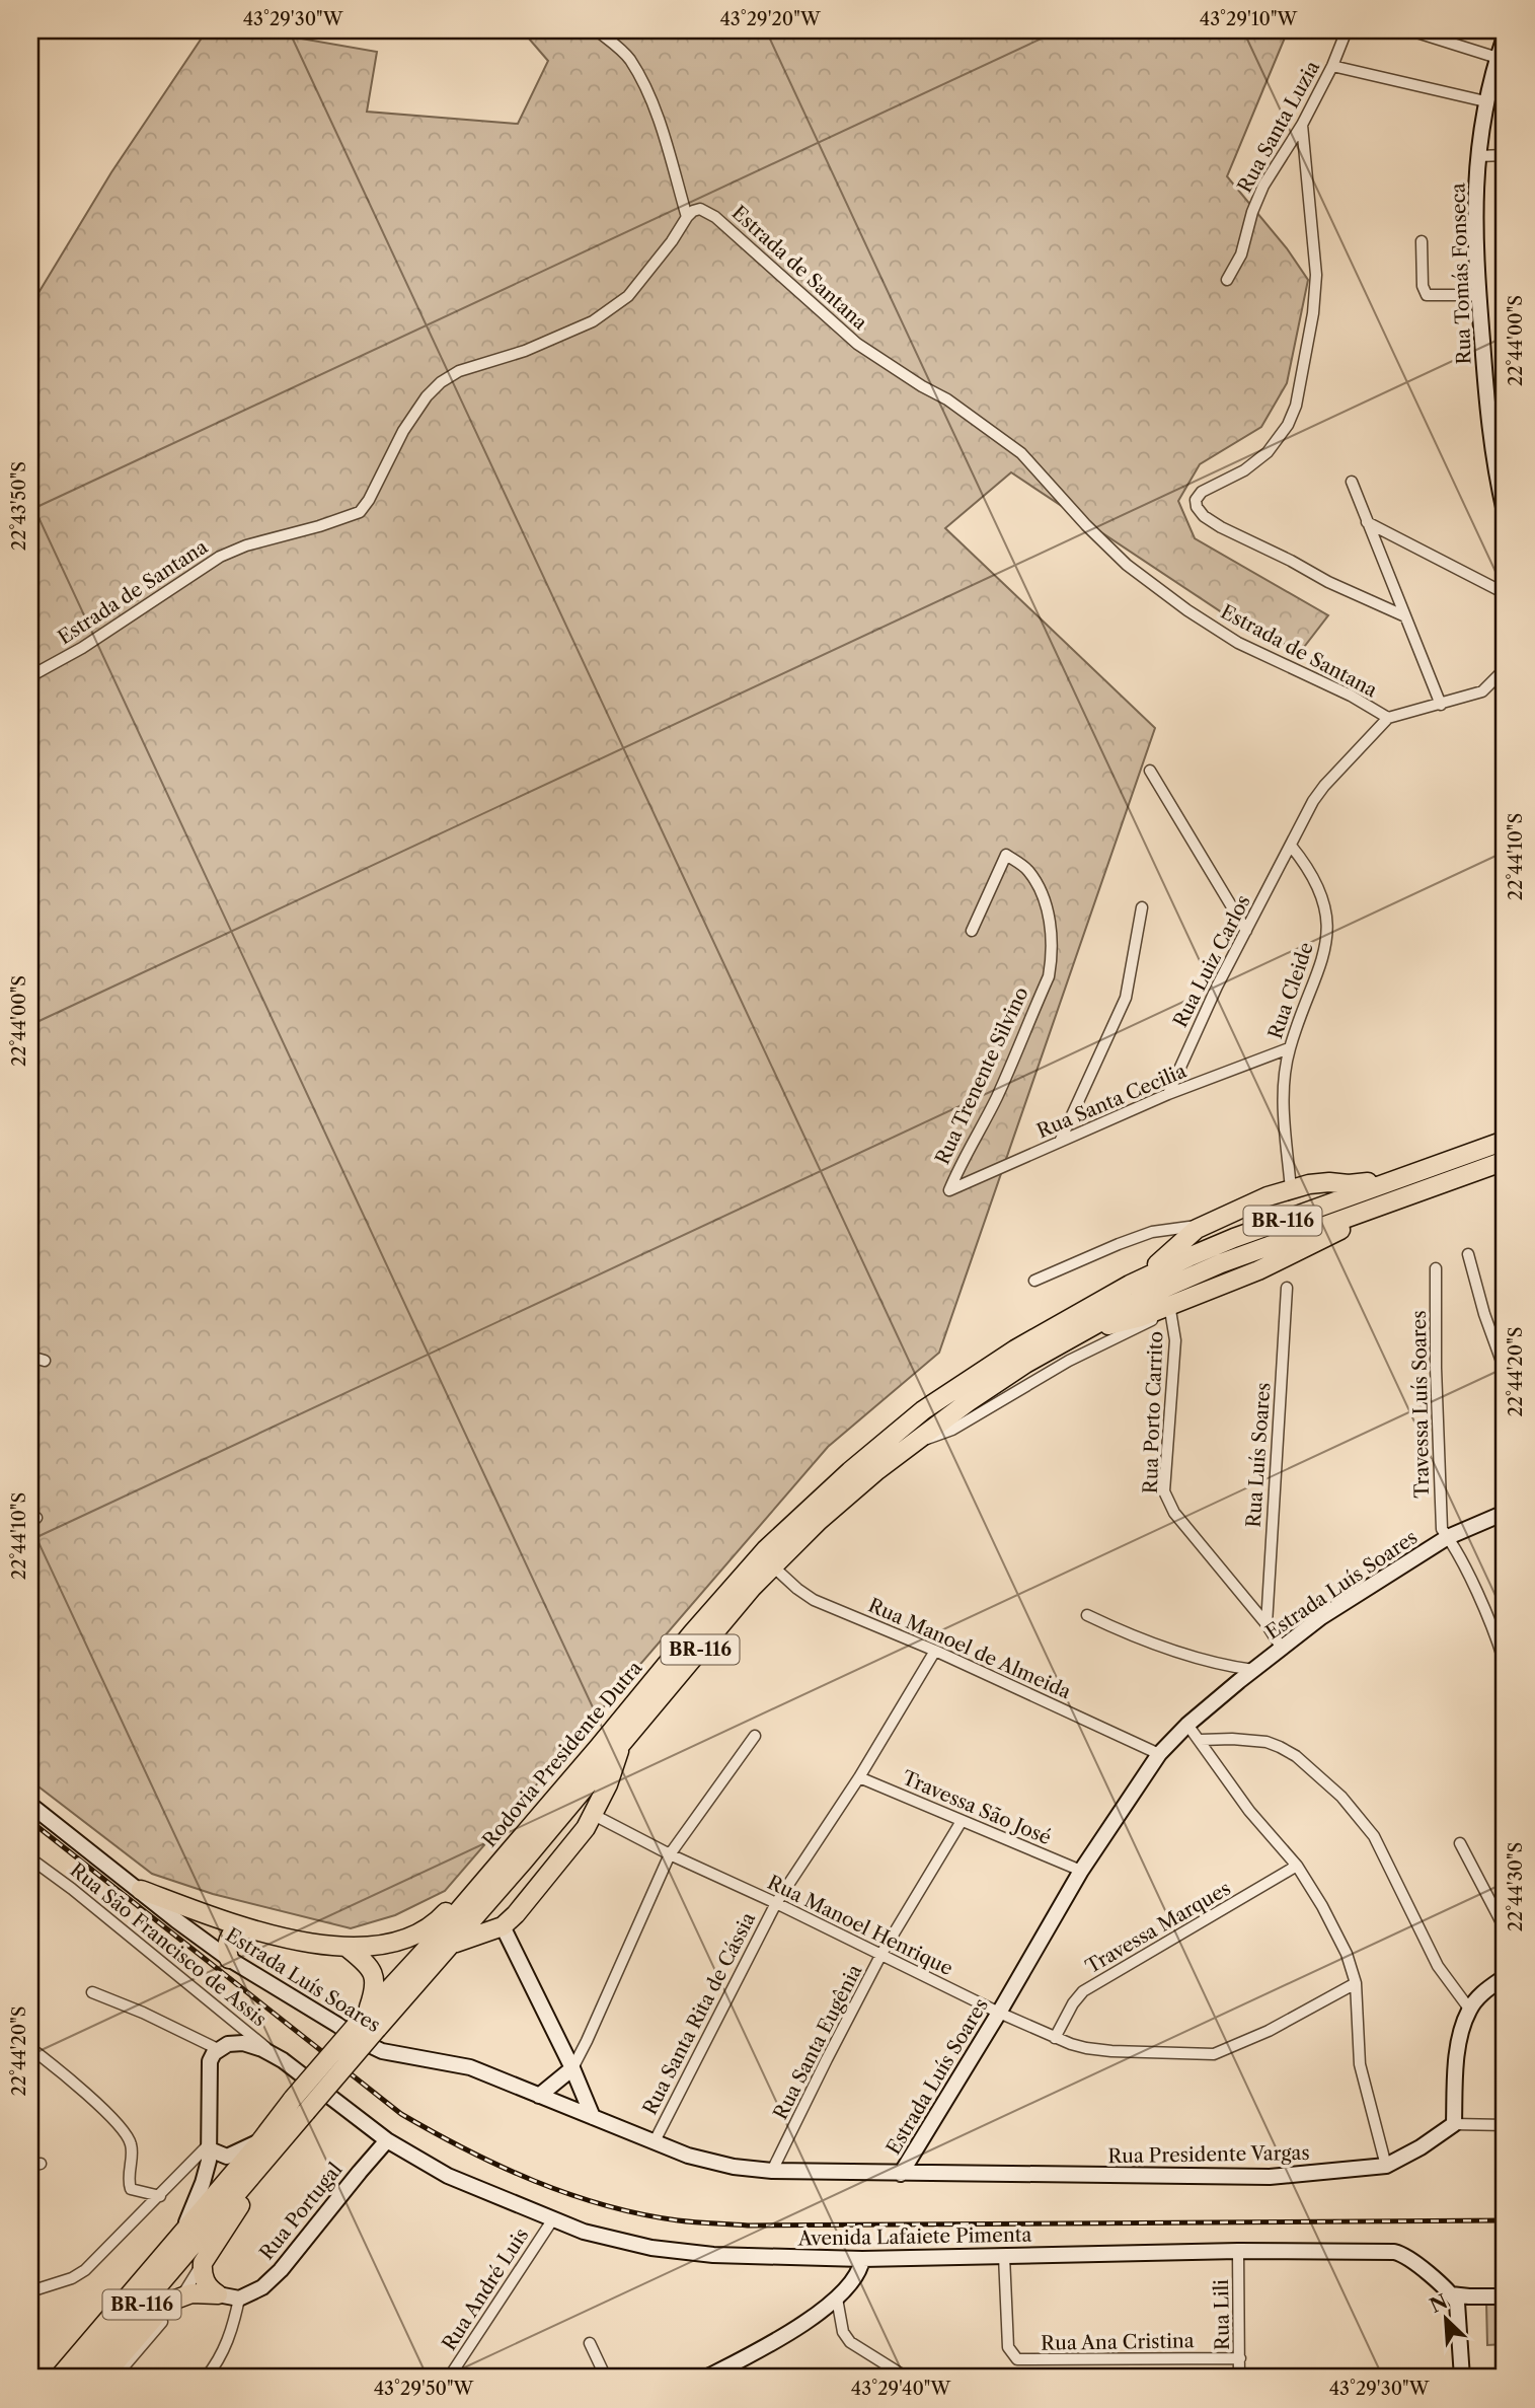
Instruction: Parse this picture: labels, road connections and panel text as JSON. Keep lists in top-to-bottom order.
{
  "streets": {
    "highway": ["BR-116", "Rodovia Presidente Dutra"],
    "main road": [
      "Rua Tomás Fonseca",
      "Estrada Luís Soares",
      "Rua Presidente Vargas",
      "Rua Portugal",
      "Avenida Lafaiete Pimenta"
    ],
    "street": [
      "Rua Santa Luzia",
      "Estrada de Santana",
      "Rua Luiz Carlos",
      "Rua Cleide",
      "Rua Trenente Silvino",
      "Rua Santa Cecilia",
      "Travessa Luís Soares",
      "Rua Porto Carrito",
      "Rua Luís Soares",
      "Rua Manoel de Almeida",
      "Travessa São José",
      "Rua Manoel Henrique",
      "Travessa Marques",
      "Rua São Francisco de Assis",
      "Rua Santa Rita de Cássia",
      "Rua Santa Eugênia",
      "Rua André Luis",
      "Rua Lili",
      "Rua Ana Cristina"
    ]
  },
  "crossings": [
    ["Rua Luiz Carlos", "Rua Cleide"],
    ["Rua Luiz Carlos", "Rua Santa Cecilia"],
    ["Rua Cleide", "Rua Santa Cecilia"],
    ["Rua Trenente Silvino", "Rua Santa Cecilia"],
    ["Travessa Luís Soares", "Estrada Luís Soares"],
    ["Rua Porto Carrito", "Rua Luís Soares"],
    ["Rua Porto Carrito", "Estrada Luís Soares"],
    ["Estrada Luís Soares", "Rua Manoel de Almeida"],
    ["Estrada Luís Soares", "Travessa São José"],
    ["Estrada Luís Soares", "Rua Manoel Henrique"],
    ["Estrada Luís Soares", "Rua Santa Rita de Cássia"],
    ["Estrada Luís Soares", "Rua Santa Eugênia"],
    ["Estrada Luís Soares", "Rua Presidente Vargas"],
    ["Rua Manoel de Almeida", "Rodovia Presidente Dutra"],
    ["Rua Manoel de Almeida", "Rua Santa Rita de Cássia"],
    ["Travessa São José", "Rua Santa Rita de Cássia"],
    ["Travessa São José", "Rua Santa Eugênia"],
    ["Rua Manoel Henrique", "Travessa Marques"],
    ["Rua Manoel Henrique", "Rua Santa Rita de Cássia"],
    ["Rua Manoel Henrique", "Rua Santa Eugênia"],
    ["Rua São Francisco de Assis", "Avenida Lafaiete Pimenta"],
    ["Rua Portugal", "Avenida Lafaiete Pimenta"],
    ["Avenida Lafaiete Pimenta", "Rua André Luis"],
    ["Avenida Lafaiete Pimenta", "Rua Lili"],
    ["Avenida Lafaiete Pimenta", "Rua Ana Cristina"],
    ["Rua Lili", "Rua Ana Cristina"]
  ],
  "north": "top left",
  "coordinates": [
    "43°29'30\"W",
    "43°29'20\"W",
    "43°29'10\"W",
    "22°44'00\"S",
    "22°43'50\"S",
    "22°44'10\"S",
    "22°44'20\"S",
    "22°44'30\"S",
    "43°29'50\"W",
    "43°29'40\"W"
  ]
}
